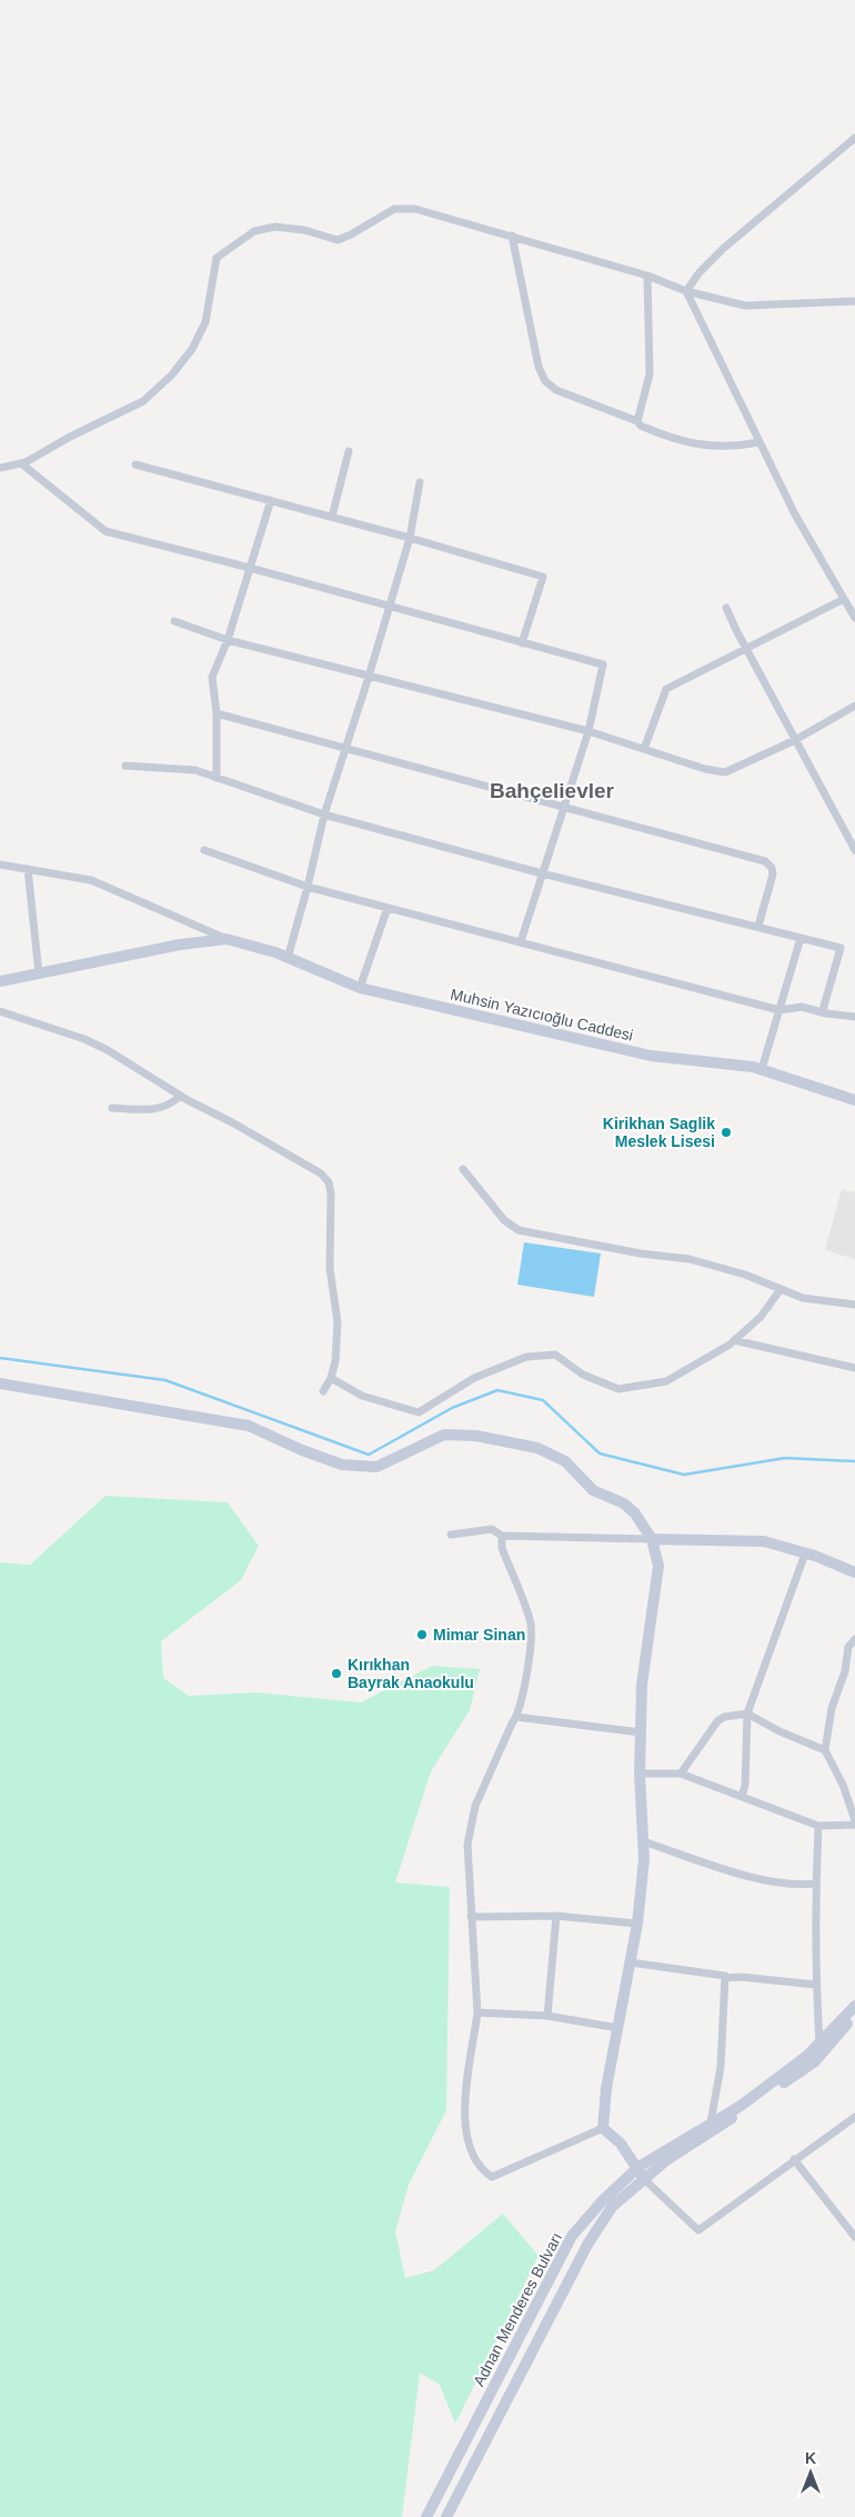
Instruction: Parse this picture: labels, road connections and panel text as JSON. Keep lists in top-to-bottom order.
{
  "streets": {
    "street": ["Muhsin Yazıcıoğlu Caddesi", "Adnan Menderes Bulvarı"]
  },
  "districts": ["Bahçelievler"],
  "places": ["Kirikhan Saglik Meslek Lisesi", "Mimar Sinan", "Kırıkhan Bayrak Anaokulu"],
  "north": "top"
}
